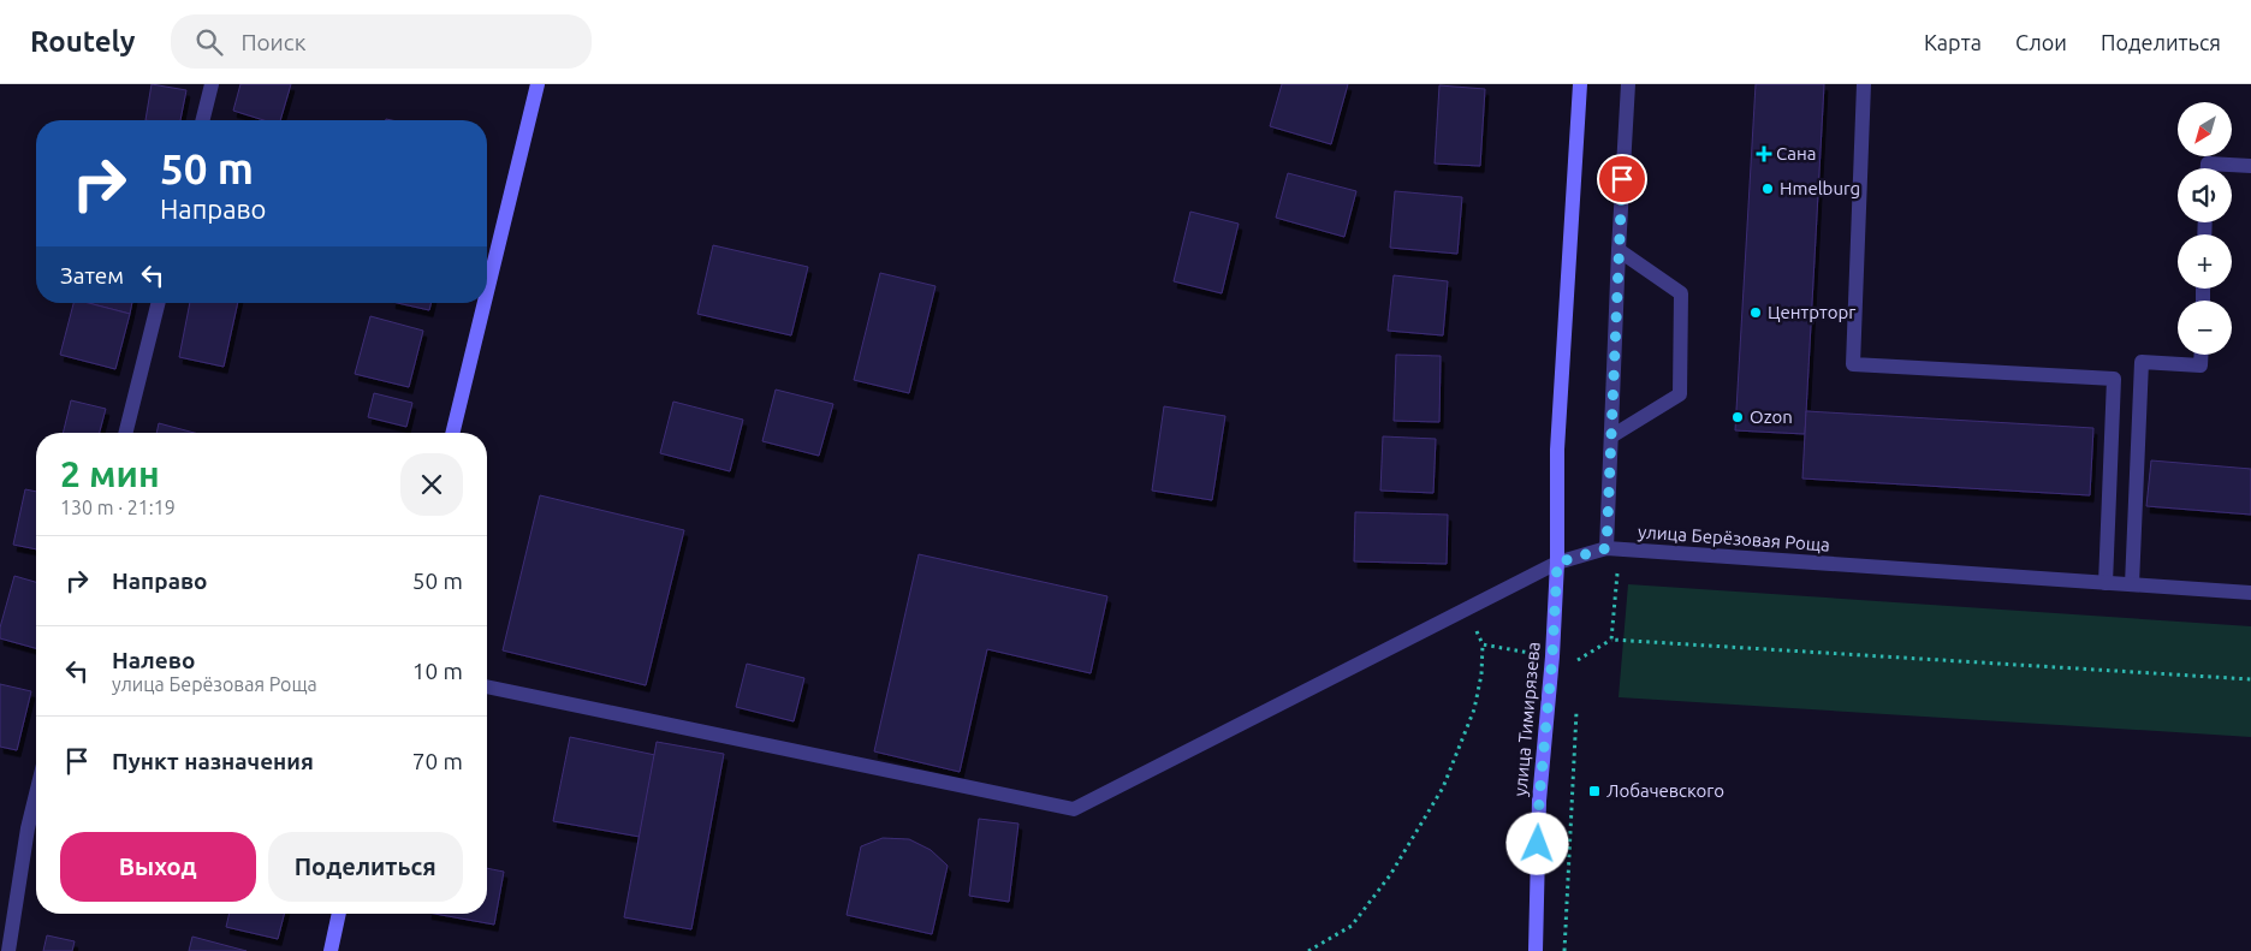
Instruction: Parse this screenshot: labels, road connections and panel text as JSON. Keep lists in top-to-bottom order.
{
  "streets": {
    "main road": ["улица Тимирязева"],
    "street": ["улица Берёзовая Роща"]
  },
  "places": {
    "health": ["Сана"],
    "other": ["Hmelburg", "Центрторг", "Ozon"],
    "transit": ["Лобачевского"]
  },
  "north": "bottom left",
  "page": {
    "header": "Routely",
    "search": "Поиск",
    "nav": ["Карта", "Слои", "Поделиться"],
    "map_buttons": ["+", "−"],
    "turn": ["50 m", "Направо"],
    "then": "Затем",
    "heading": ["2 мин", "130 m · 21:19"],
    "list": [
      {
        "name": "Направо",
        "value": "50 m"
      },
      {
        "name": "Налево",
        "note": "улица Берёзовая Роща",
        "value": "10 m"
      },
      {
        "name": "Пункт назначения",
        "value": "70 m"
      }
    ],
    "buttons": ["Выход", "Поделиться"]
  }
}
